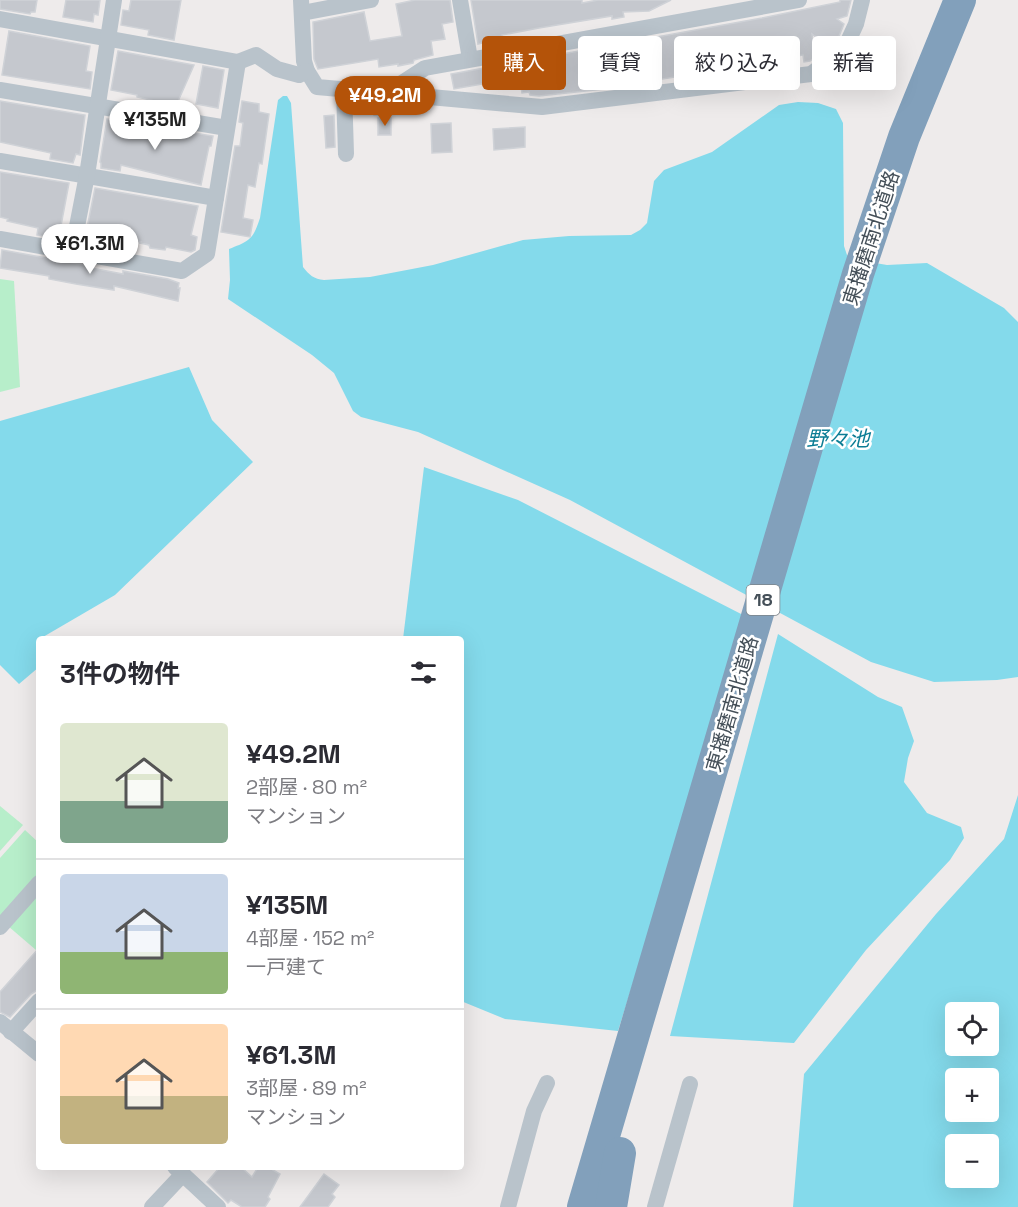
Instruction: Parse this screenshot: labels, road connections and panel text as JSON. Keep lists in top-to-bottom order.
{
  "streets": {
    "highway": ["東播磨南北道路", "18"]
  },
  "crossings": [
    ["東播磨南北道路", "18"]
  ],
  "water": ["野々池"],
  "page": {
    "chip": [
      "購入",
      "賃貸",
      "絞り込み",
      "新着"
    ],
    "price": ["¥49.2M", "¥135M", "¥61.3M"],
    "heading": "3件の物件",
    "list": [
      {
        "name": "¥49.2M",
        "note": "2部屋 · 80 m² · マンション"
      },
      {
        "name": "¥135M",
        "note": "4部屋 · 152 m² · 一戸建て"
      },
      {
        "name": "¥61.3M",
        "note": "3部屋 · 89 m² · マンション"
      }
    ],
    "map_buttons": ["+", "−"]
  }
}
